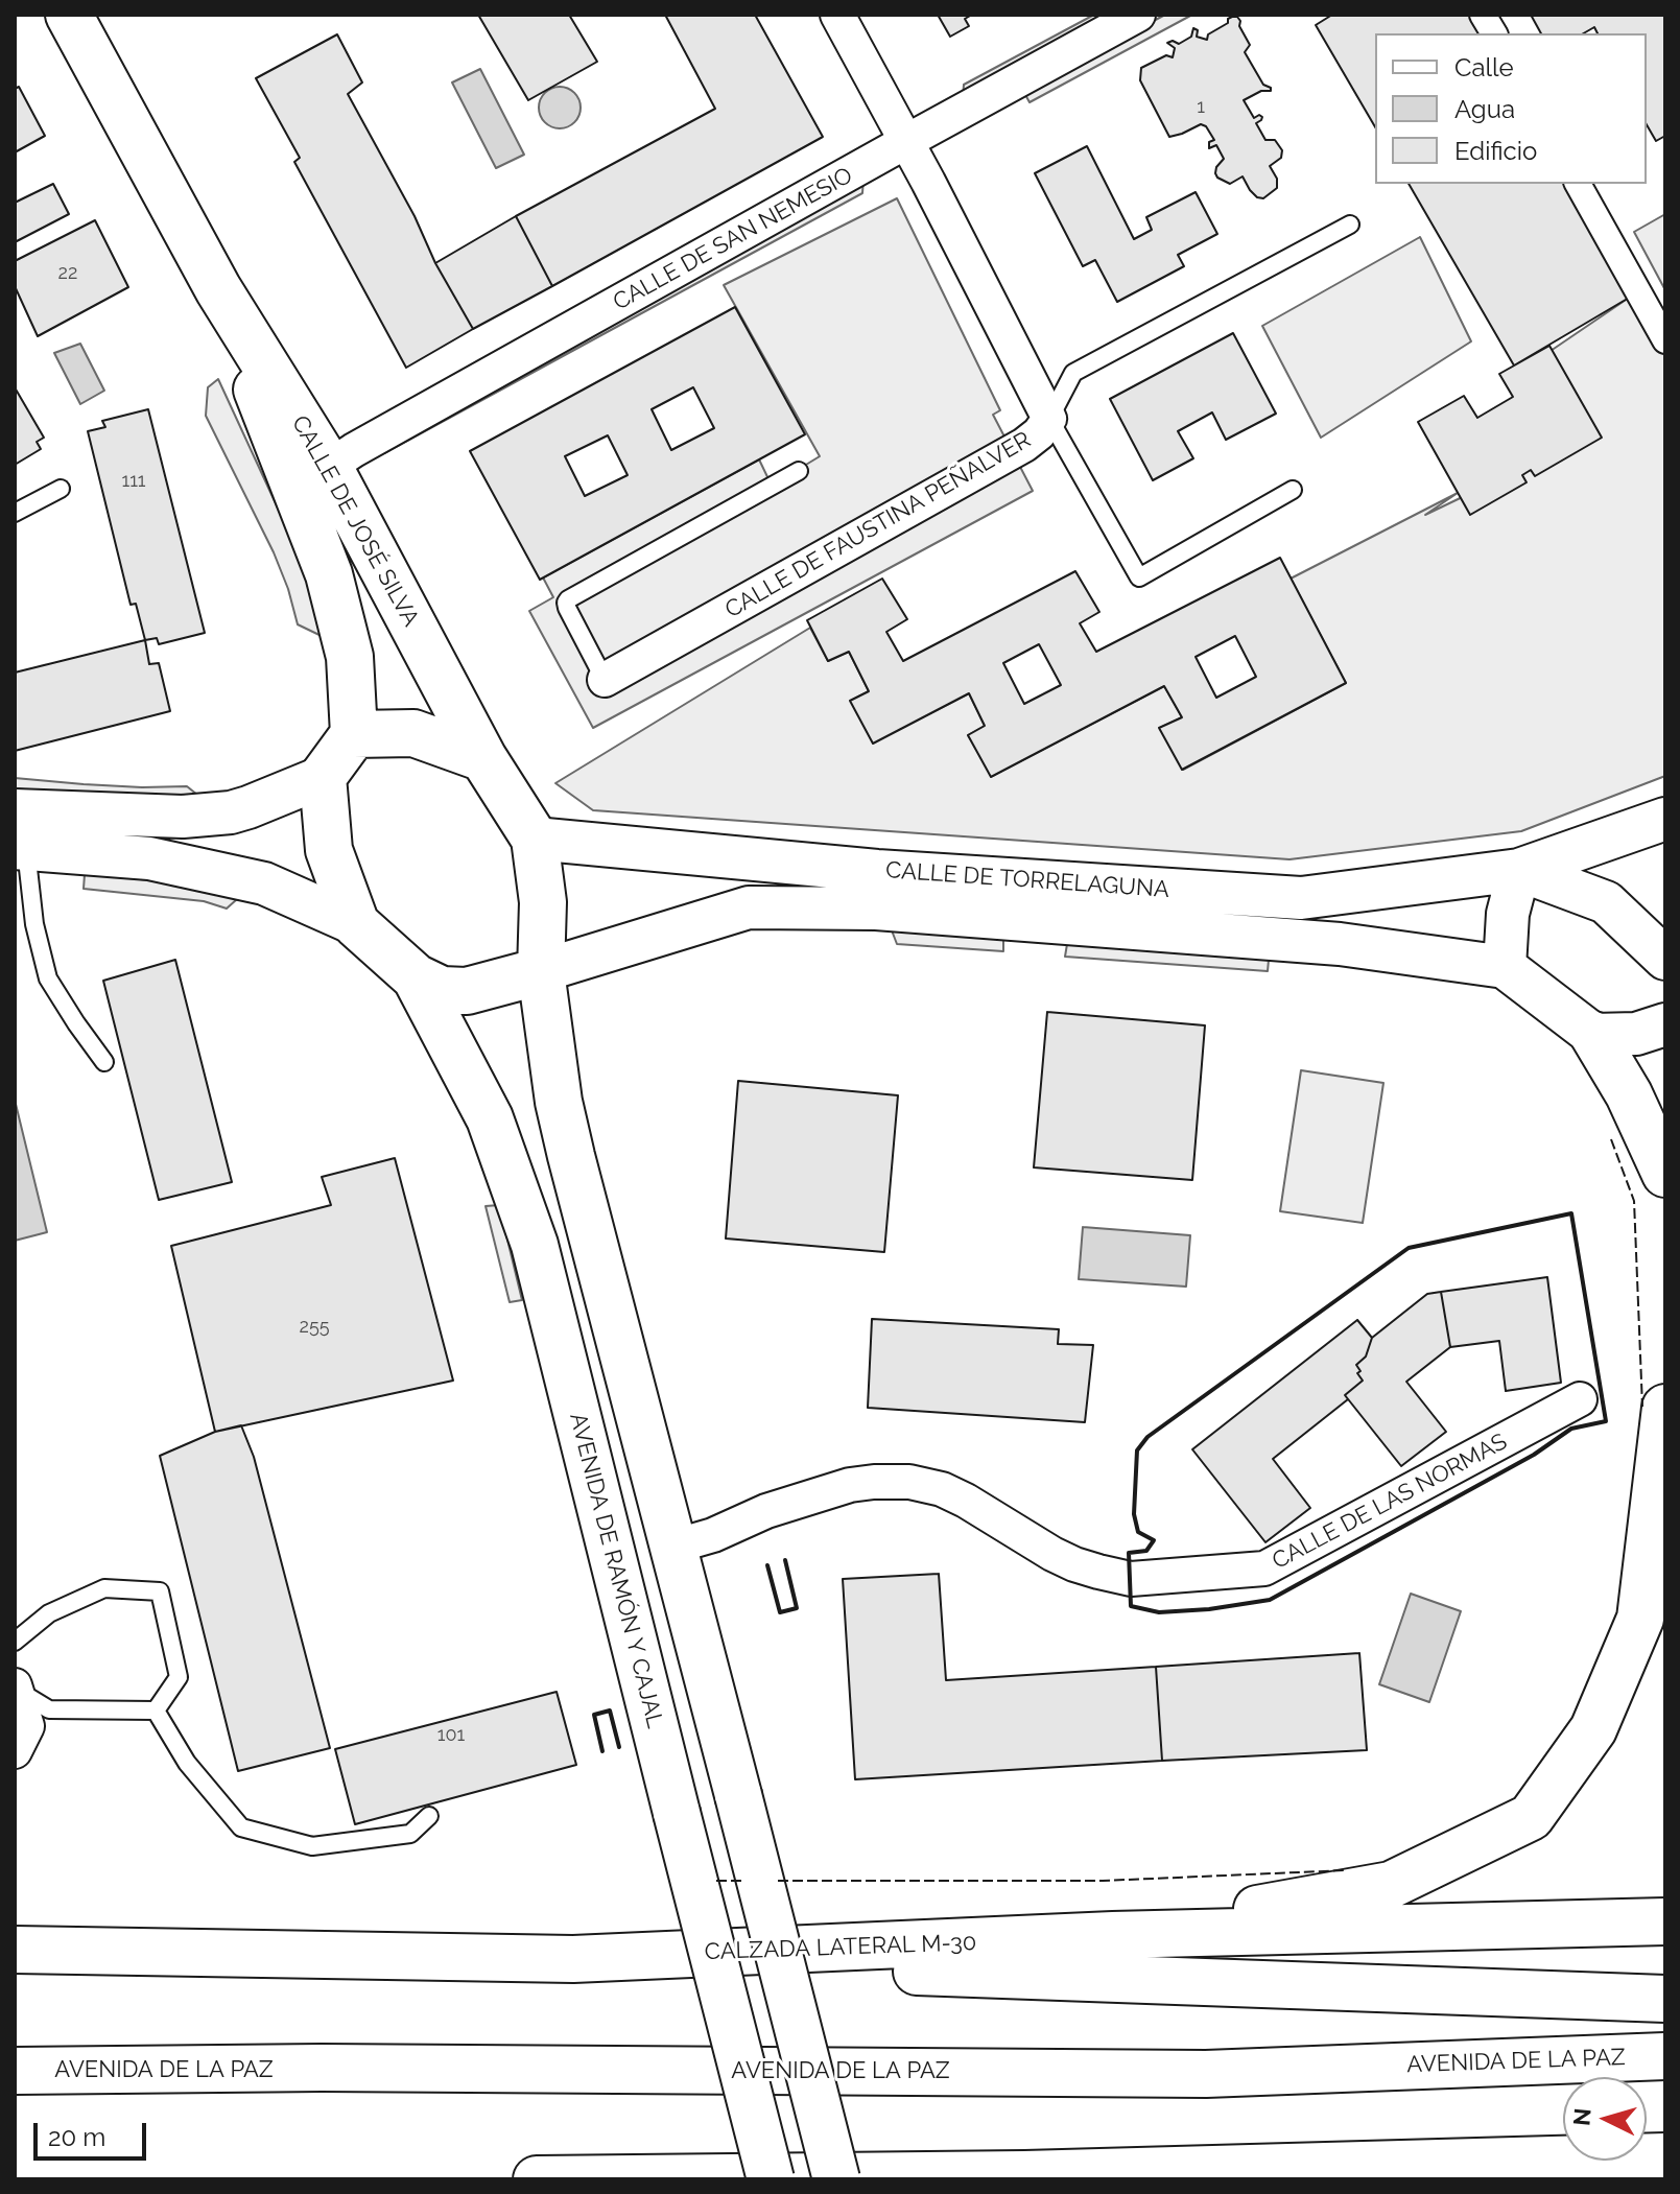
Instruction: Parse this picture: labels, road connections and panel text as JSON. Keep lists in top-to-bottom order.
{
  "streets": {
    "main road": [
      "CALLE DE JOSÉ SILVA",
      "AVENIDA DE RAMÓN Y CAJAL",
      "CALZADA LATERAL M-30",
      "AVENIDA DE LA PAZ"
    ],
    "street": [
      "CALLE DE SAN NEMESIO",
      "CALLE DE FAUSTINA PEÑALVER",
      "CALLE DE TORRELAGUNA",
      "CALLE DE LAS NORMAS"
    ]
  },
  "crossings": [
    ["CALLE DE SAN NEMESIO", "CALLE DE JOSÉ SILVA"],
    ["CALLE DE SAN NEMESIO", "CALLE DE FAUSTINA PEÑALVER"],
    ["CALLE DE JOSÉ SILVA", "CALLE DE TORRELAGUNA"],
    ["CALLE DE JOSÉ SILVA", "AVENIDA DE RAMÓN Y CAJAL"],
    ["CALLE DE TORRELAGUNA", "AVENIDA DE RAMÓN Y CAJAL"]
  ],
  "house_numbers": [
    "1",
    "22",
    "111",
    "255",
    "101"
  ],
  "legend": ["Calle", "Agua", "Edificio"],
  "scale_bar": "20 m",
  "north": "left"
}
